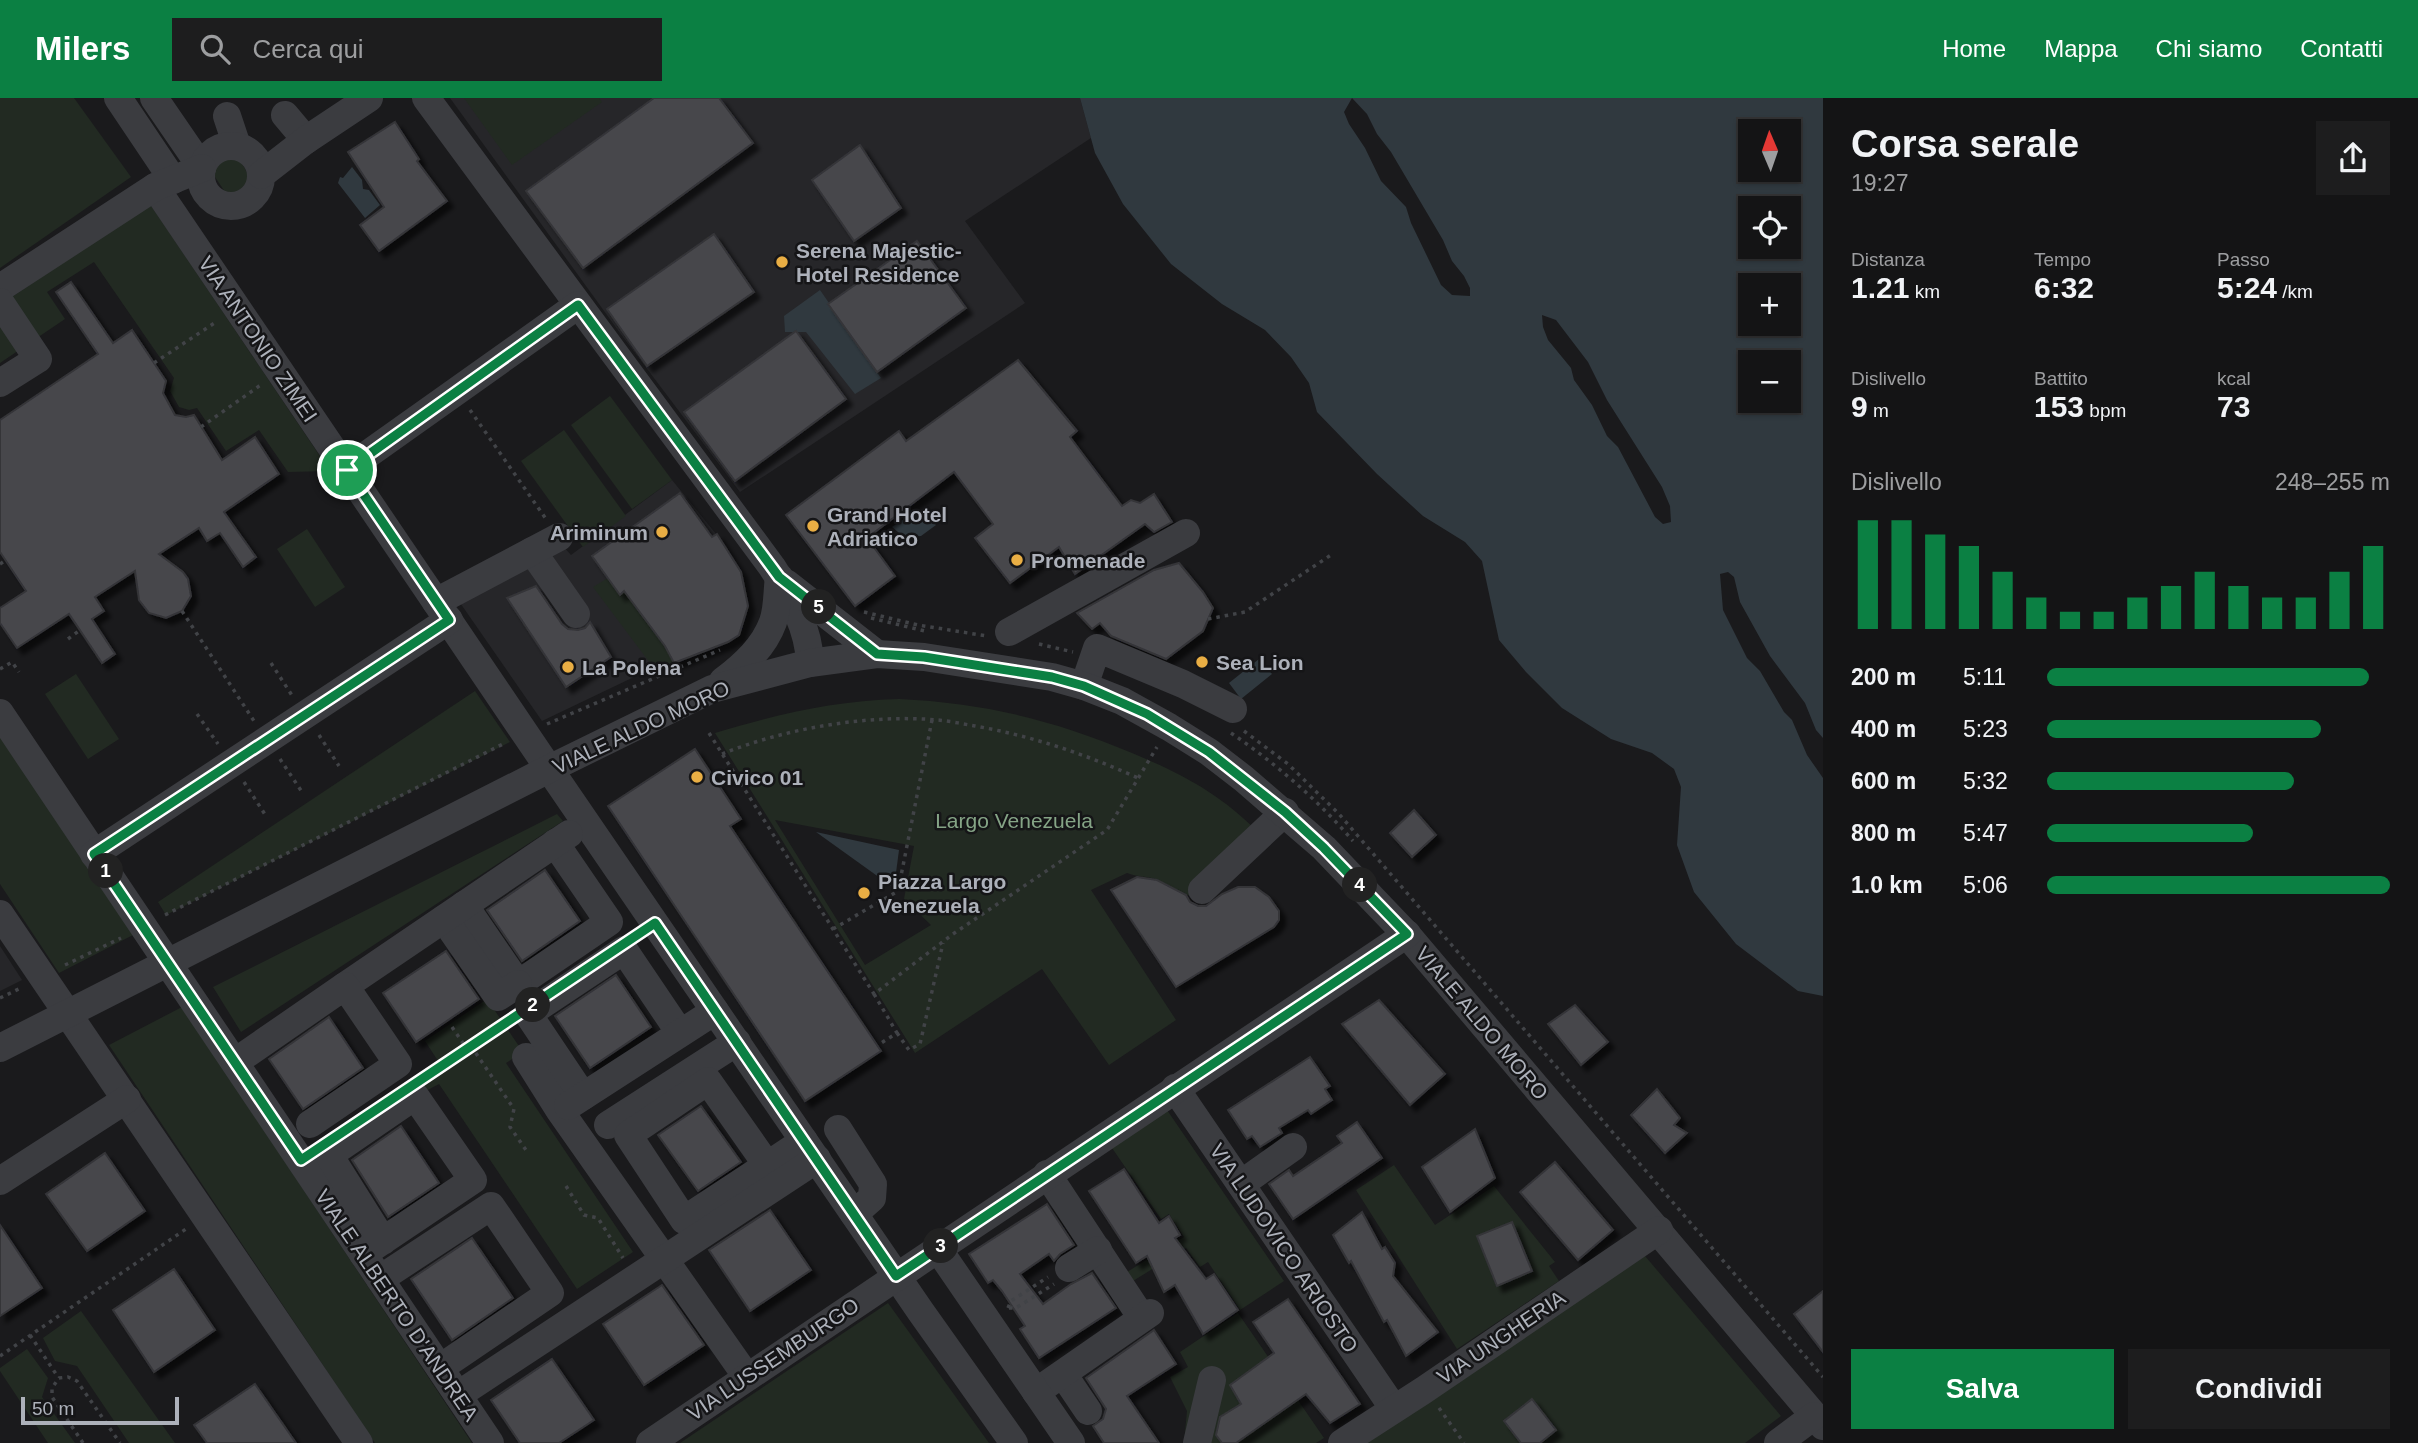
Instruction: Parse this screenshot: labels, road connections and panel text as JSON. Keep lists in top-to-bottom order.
{
  "streets": {
    "street": [
      "VIA ANTONIO ZIMEI",
      "VIALE ALDO MORO",
      "VIA LUDOVICO ARIOSTO",
      "VIALE ALBERTO D'ANDREA",
      "VIA UNGHERIA",
      "VIA LUSSEMBURGO"
    ]
  },
  "crossings": [
    ["VIA ANTONIO ZIMEI", "VIALE ALDO MORO"],
    ["VIA ANTONIO ZIMEI", "VIA LUSSEMBURGO"],
    ["VIALE ALDO MORO", "VIALE ALBERTO D'ANDREA"],
    ["VIALE ALDO MORO", "VIA UNGHERIA"],
    ["VIALE ALDO MORO", "VIA LUSSEMBURGO"],
    ["VIA LUDOVICO ARIOSTO", "VIA UNGHERIA"],
    ["VIA LUDOVICO ARIOSTO", "VIA LUSSEMBURGO"]
  ],
  "parks": ["Largo Venezuela"],
  "places": [
    "Serena Majestic- Hotel Residence",
    "Grand Hotel Adriatico",
    "Ariminum",
    "Promenade",
    "Sea Lion",
    "La Polena",
    "Civico 01",
    "Piazza Largo Venezuela"
  ],
  "scale_bar": "50 m",
  "north": "top",
  "page": {
    "header": "Milers",
    "search": "Cerca qui",
    "nav": [
      "Home",
      "Mappa",
      "Chi siamo",
      "Contatti"
    ],
    "heading": ["Corsa serale", "19:27"],
    "map_buttons": ["+", "−"],
    "stats": [
      ["Distanza", "1.21 km"],
      ["Tempo", "6:32"],
      ["Passo", "5:24 /km"],
      ["Dislivello", "9 m"],
      ["Battito", "153 bpm"],
      ["kcal", "73"]
    ],
    "chart": ["Dislivello", "248–255 m"],
    "pins": [
      "5",
      "1",
      "4",
      "2",
      "3"
    ],
    "list": [
      {
        "name": "200 m",
        "note": "5:11"
      },
      {
        "name": "400 m",
        "note": "5:23"
      },
      {
        "name": "600 m",
        "note": "5:32"
      },
      {
        "name": "800 m",
        "note": "5:47"
      },
      {
        "name": "1.0 km",
        "note": "5:06"
      }
    ],
    "buttons": ["Salva", "Condividi"],
    "scale": "50 m"
  }
}
